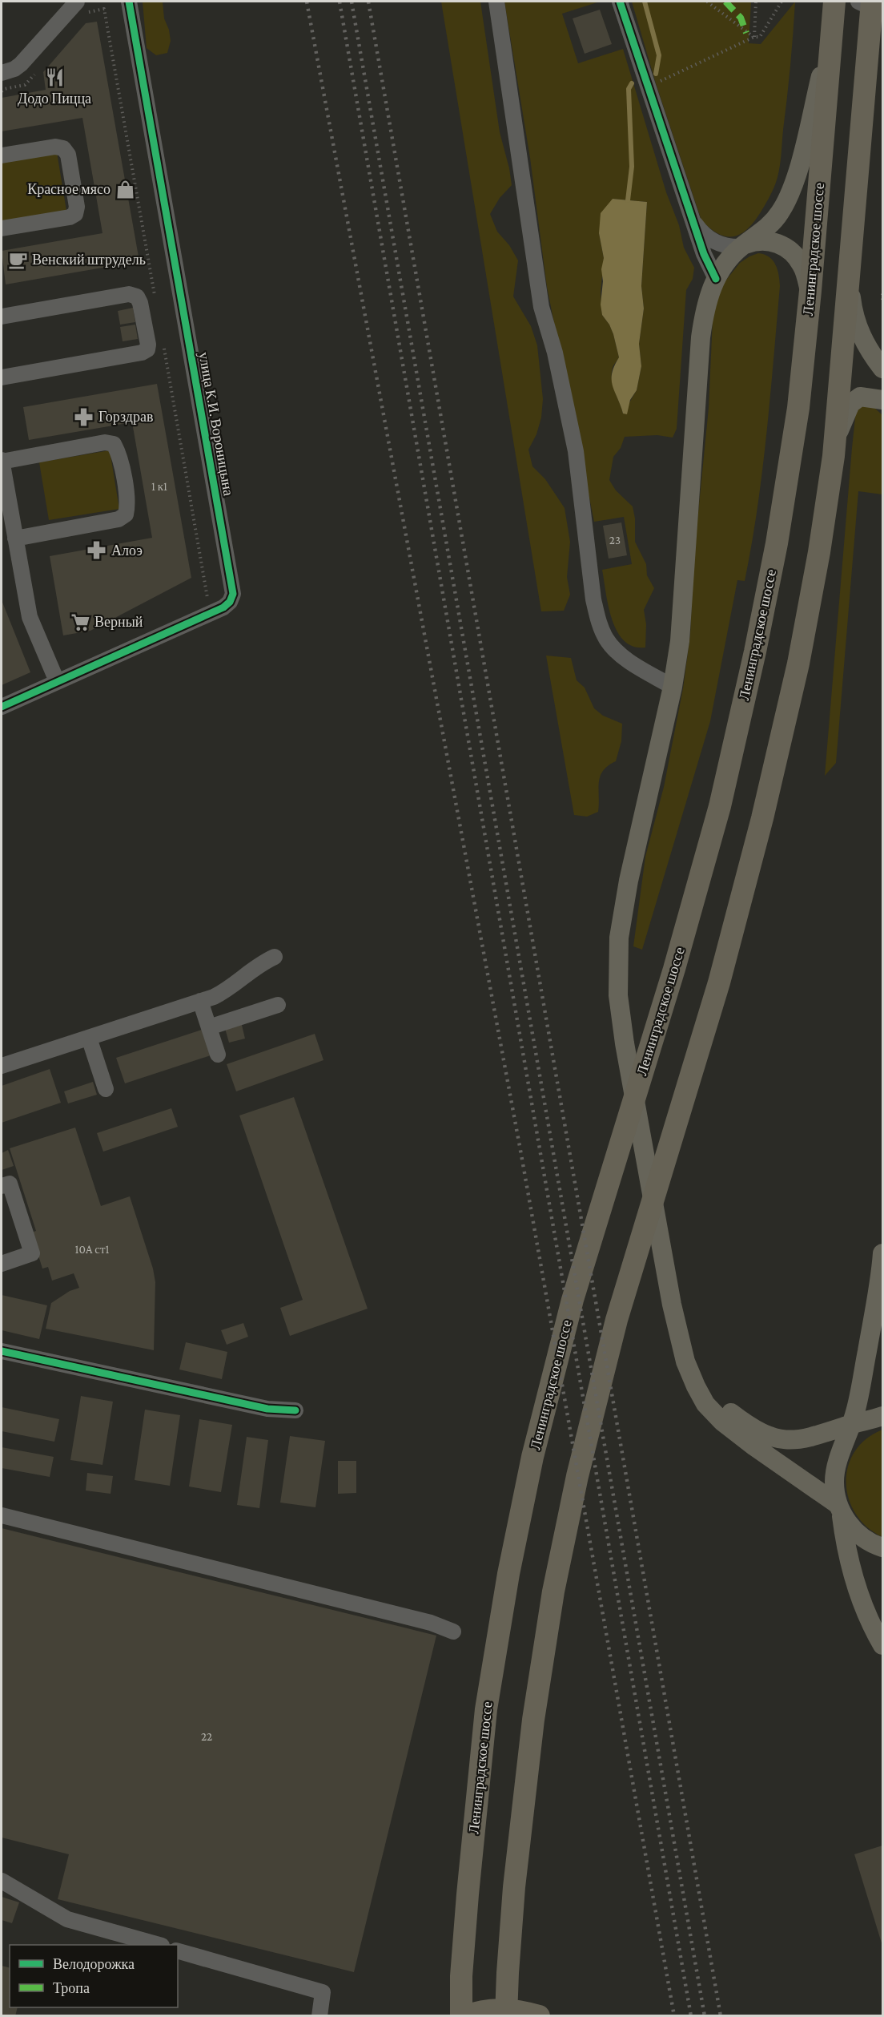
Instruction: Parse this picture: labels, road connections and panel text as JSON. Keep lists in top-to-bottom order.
{
  "streets": {
    "highway": ["Ленинградское шоссе"],
    "street": ["улица К.И. Вороницына"]
  },
  "places": {
    "restaurant": ["Додо Пицца"],
    "shop": ["Красное мясо"],
    "cafe": ["Венский штрудель"],
    "pharmacy": ["Горздрав", "Алоэ"],
    "supermarket": ["Верный"]
  },
  "house_numbers": [
    "1 к1",
    "23",
    "10A ст1",
    "22"
  ],
  "legend": ["Велодорожка", "Тропа"]
}
